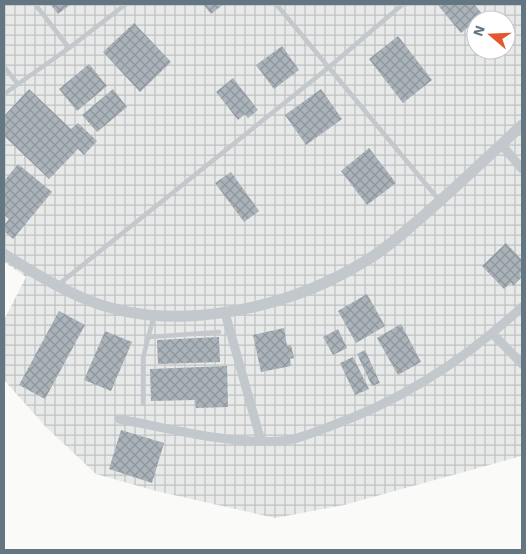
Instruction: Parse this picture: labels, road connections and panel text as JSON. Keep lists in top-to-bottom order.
{
  "north": "left"
}
